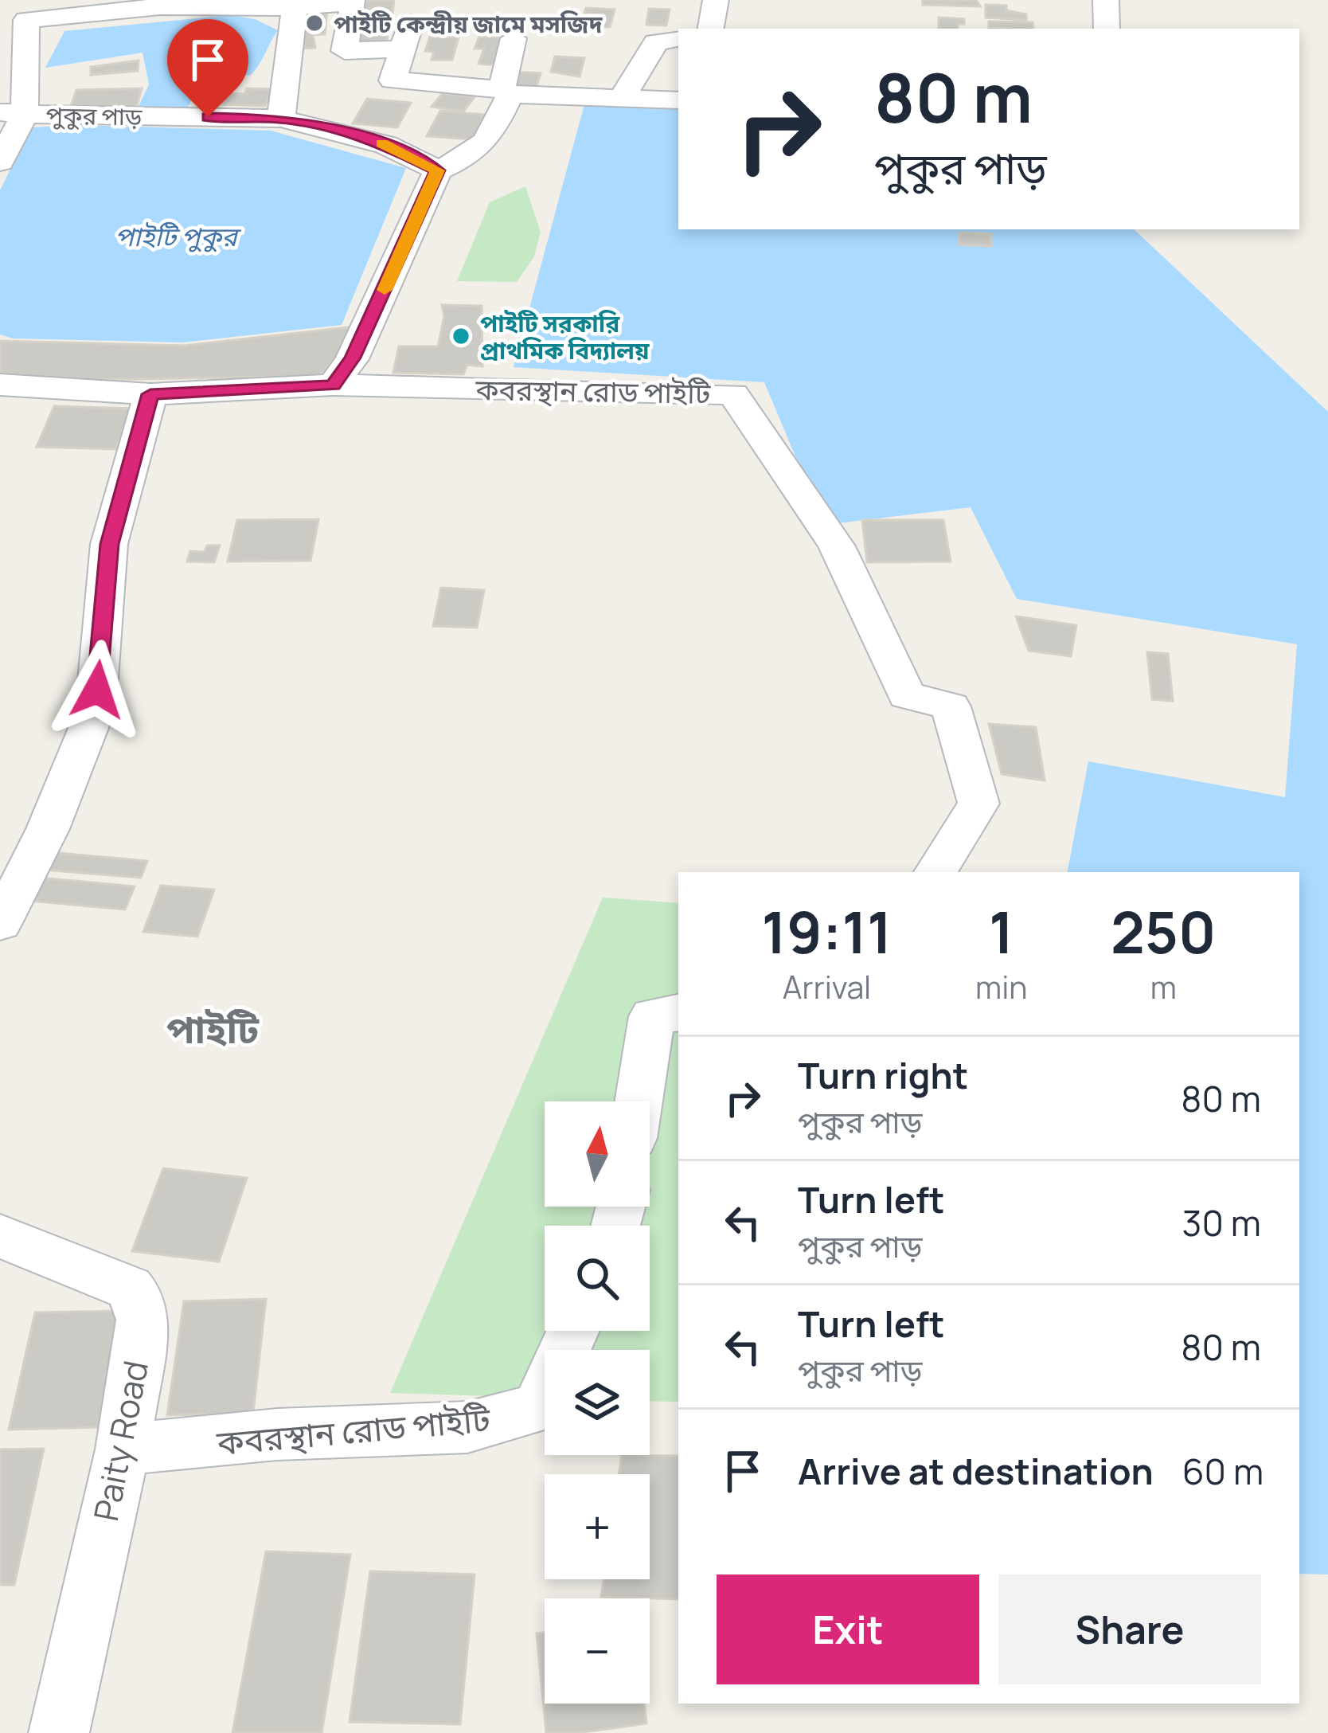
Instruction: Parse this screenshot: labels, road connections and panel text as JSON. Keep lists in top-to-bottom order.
{
  "streets": {
    "street": ["পুকুর পাড়", "কবরস্থান রোড পাইটি", "Paity Road"]
  },
  "crossings": [
    ["কবরস্থান রোড পাইটি", "Paity Road"]
  ],
  "districts": ["পাইটি"],
  "water": ["পাইটি পুকুর"],
  "places": ["পাইটি কেন্দ্রীয় জামে মসজিদ", "পাইটি সরকারি প্রাথমিক বিদ্যালয়"],
  "north": "top",
  "page": {
    "turn": ["80 m", "পুকুর পাড়"],
    "eta": [
      "19:11",
      "Arrival",
      "1",
      "min",
      "250",
      "m"
    ],
    "list": [
      {
        "name": "Turn right",
        "note": "পুকুর পাড়",
        "value": "80 m"
      },
      {
        "name": "Turn left",
        "note": "পুকুর পাড়",
        "value": "30 m"
      },
      {
        "name": "Turn left",
        "note": "পুকুর পাড়",
        "value": "80 m"
      },
      {
        "name": "Arrive at destination",
        "value": "60 m"
      }
    ],
    "map_buttons": ["+", "−"],
    "buttons": ["Exit", "Share"]
  }
}
